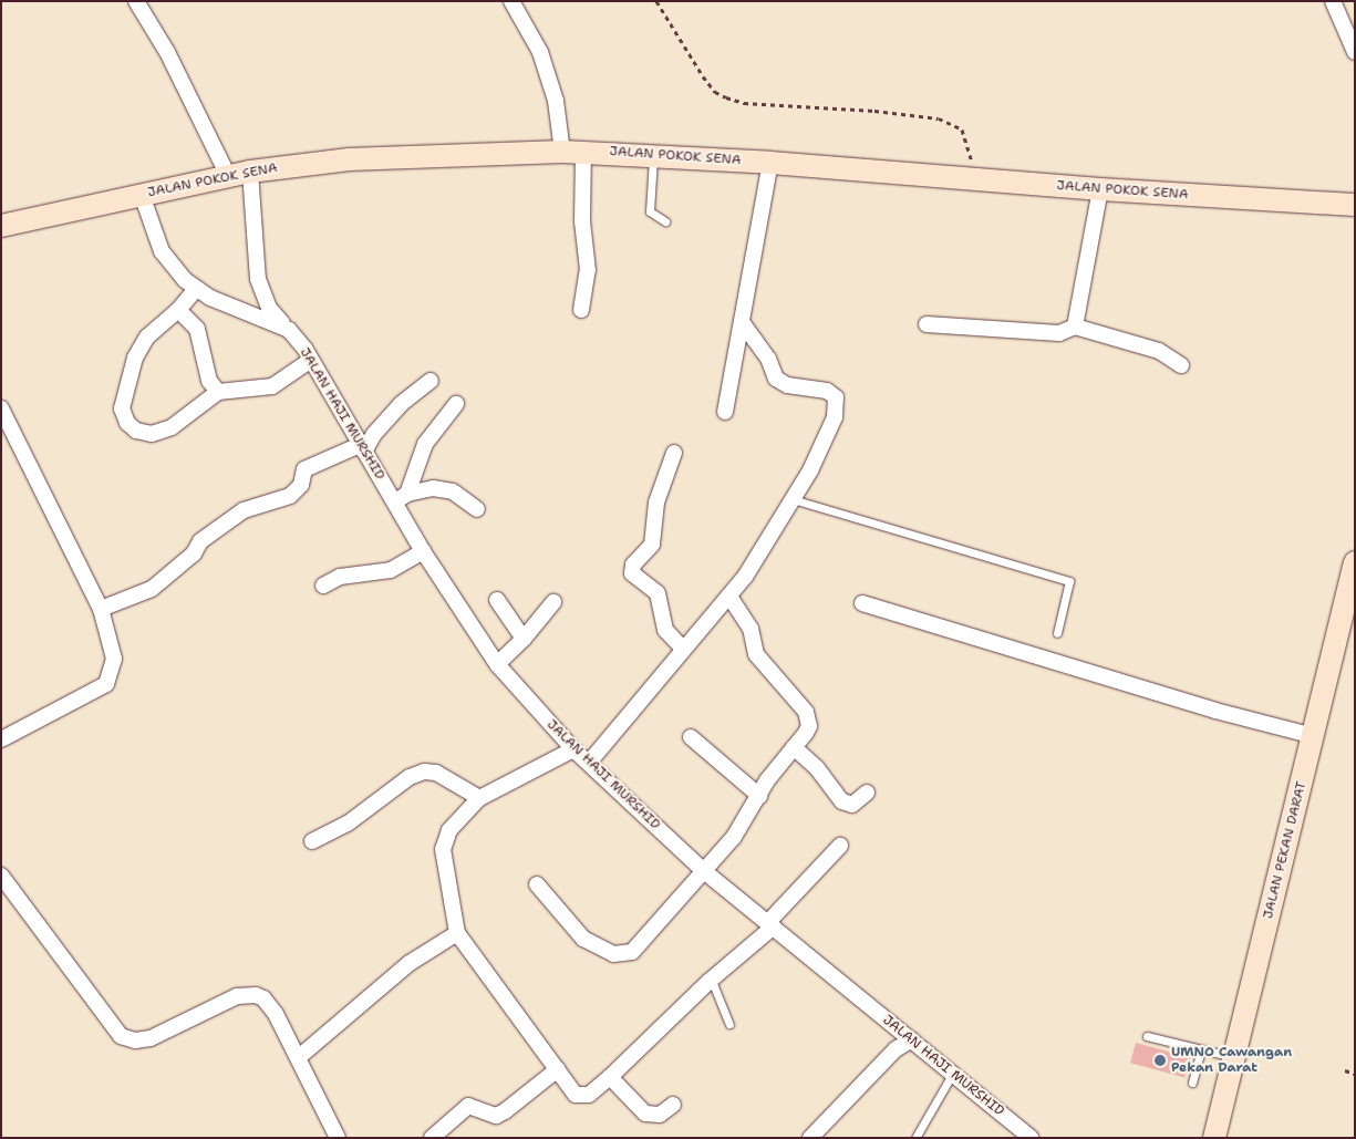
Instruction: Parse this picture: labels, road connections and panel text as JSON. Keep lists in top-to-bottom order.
{
  "streets": {
    "main road": ["JALAN POKOK SENA", "JALAN PEKAN DARAT"],
    "street": ["JALAN HAJI MURSHID"]
  },
  "crossings": [
    ["JALAN POKOK SENA", "JALAN HAJI MURSHID"]
  ],
  "places": ["UMNO Cawangan Pekan Darat"]
}
